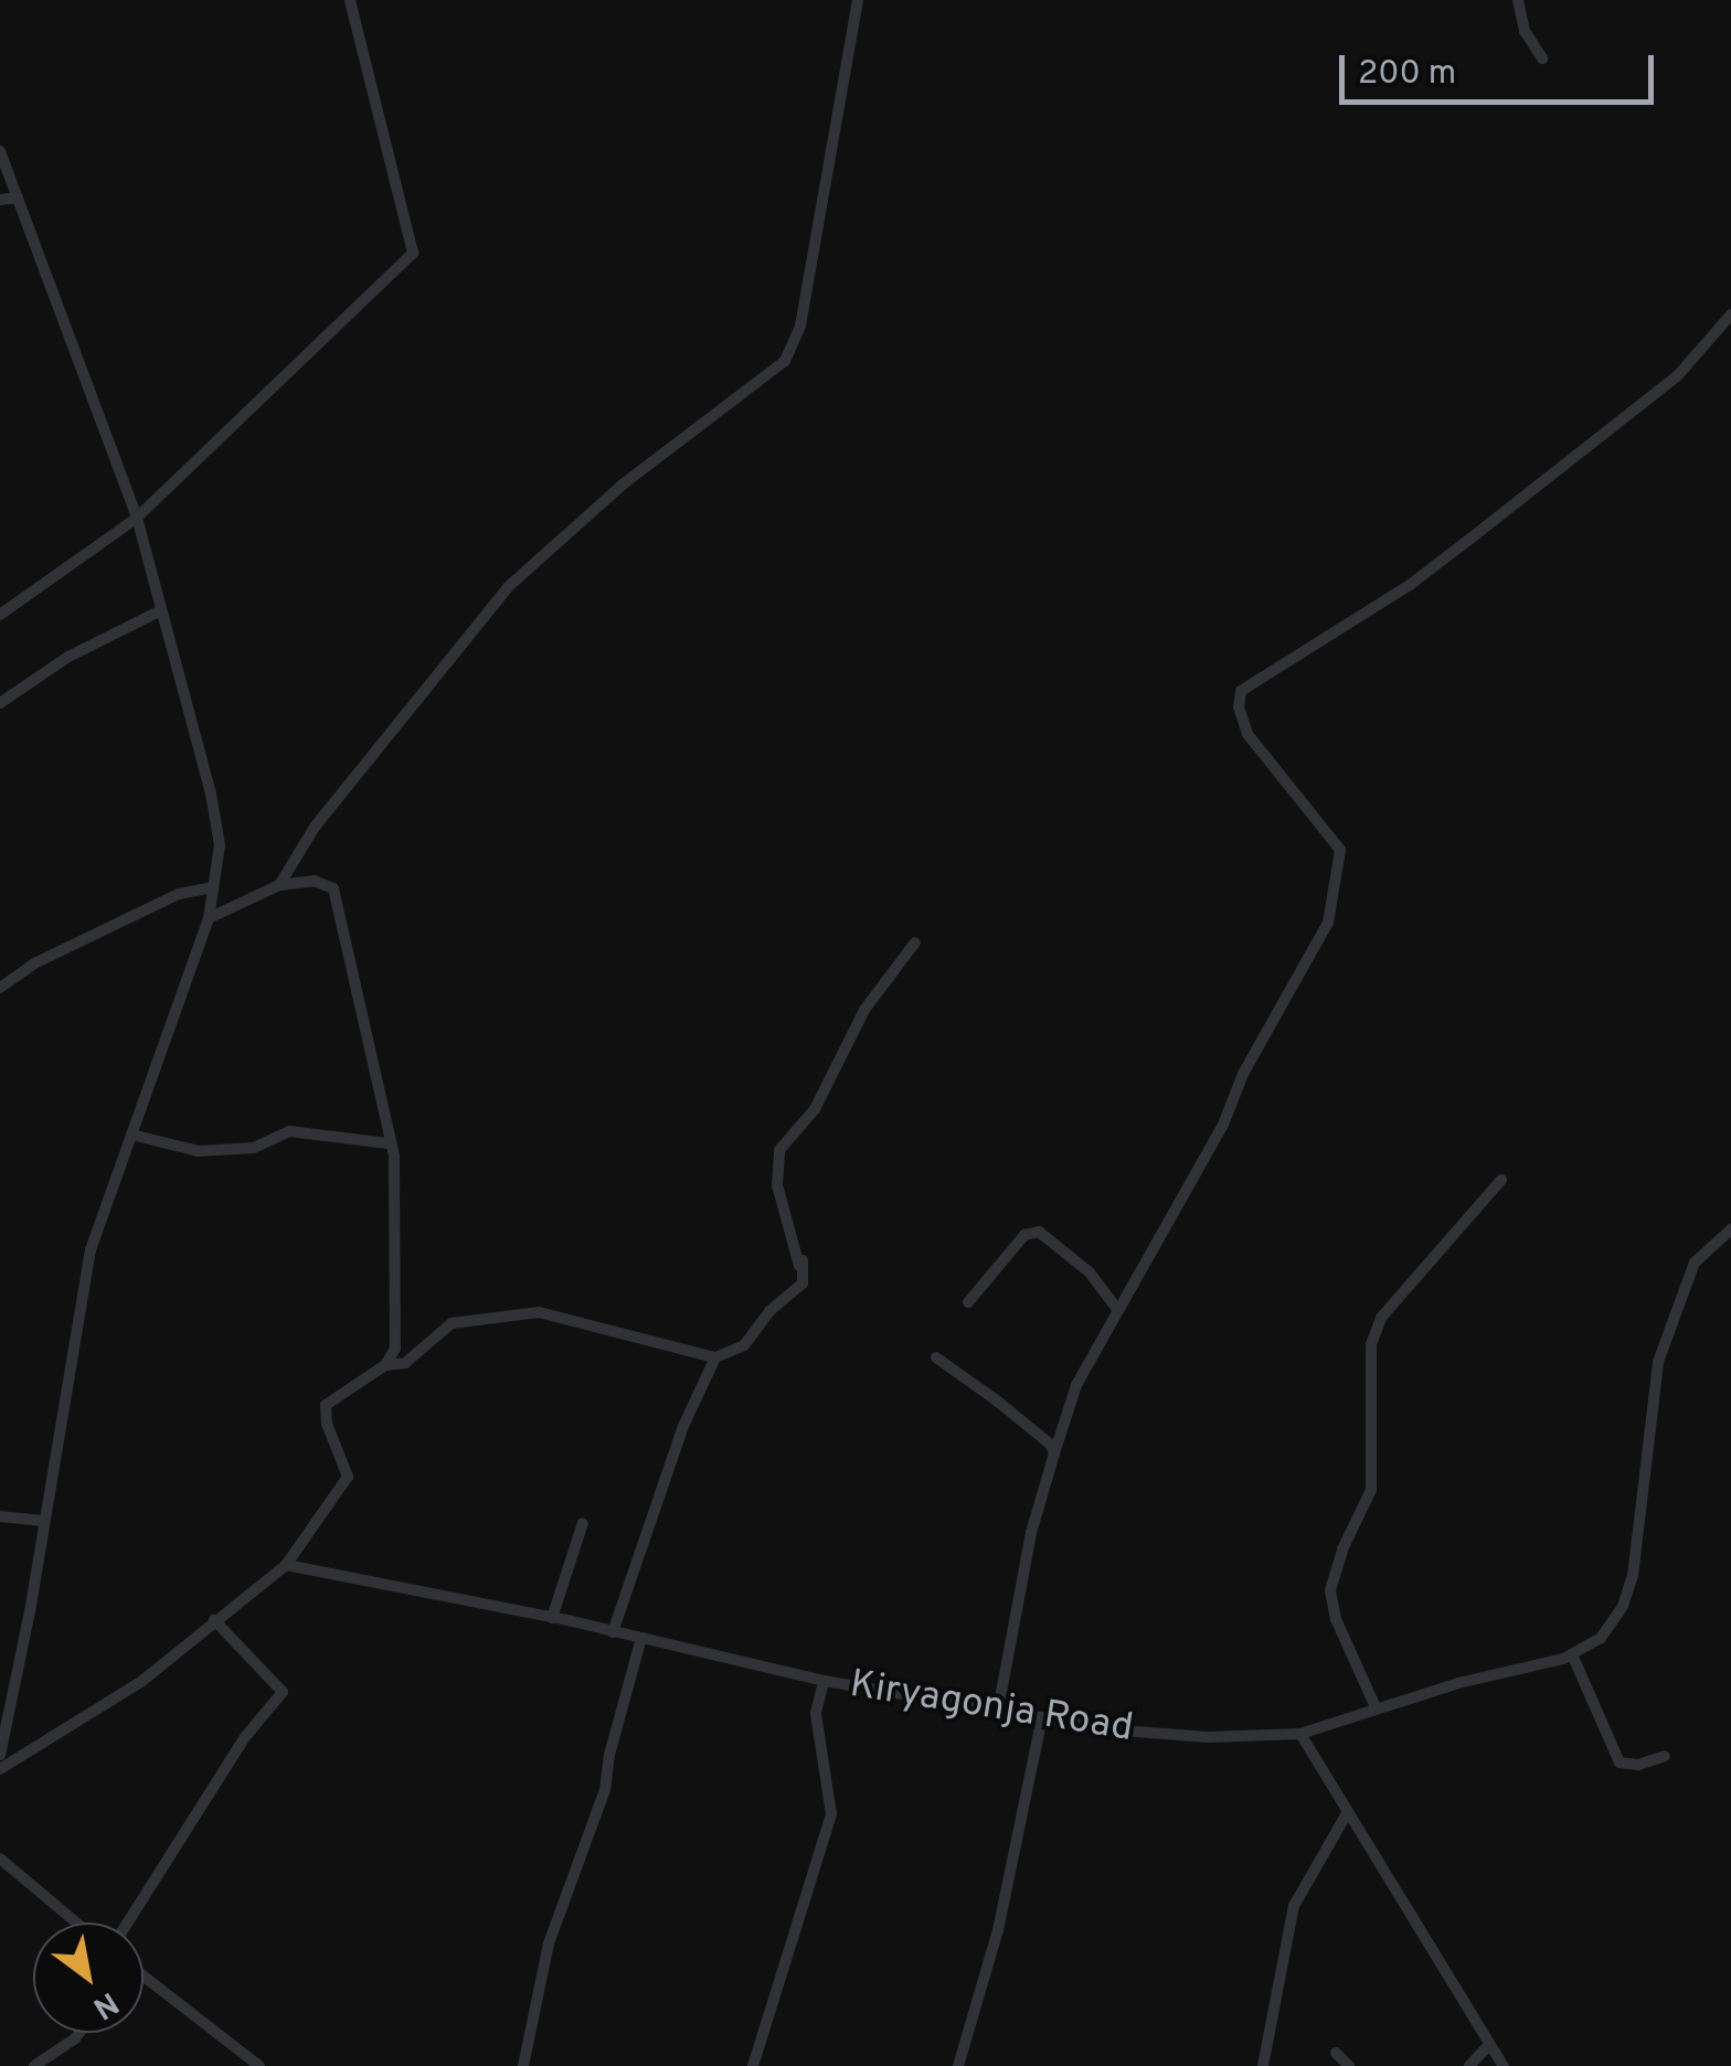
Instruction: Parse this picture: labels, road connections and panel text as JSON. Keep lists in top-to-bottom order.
{
  "streets": {
    "street": ["Kiryagonja Road"]
  },
  "scale_bar": "200 m",
  "north": "bottom right"
}
